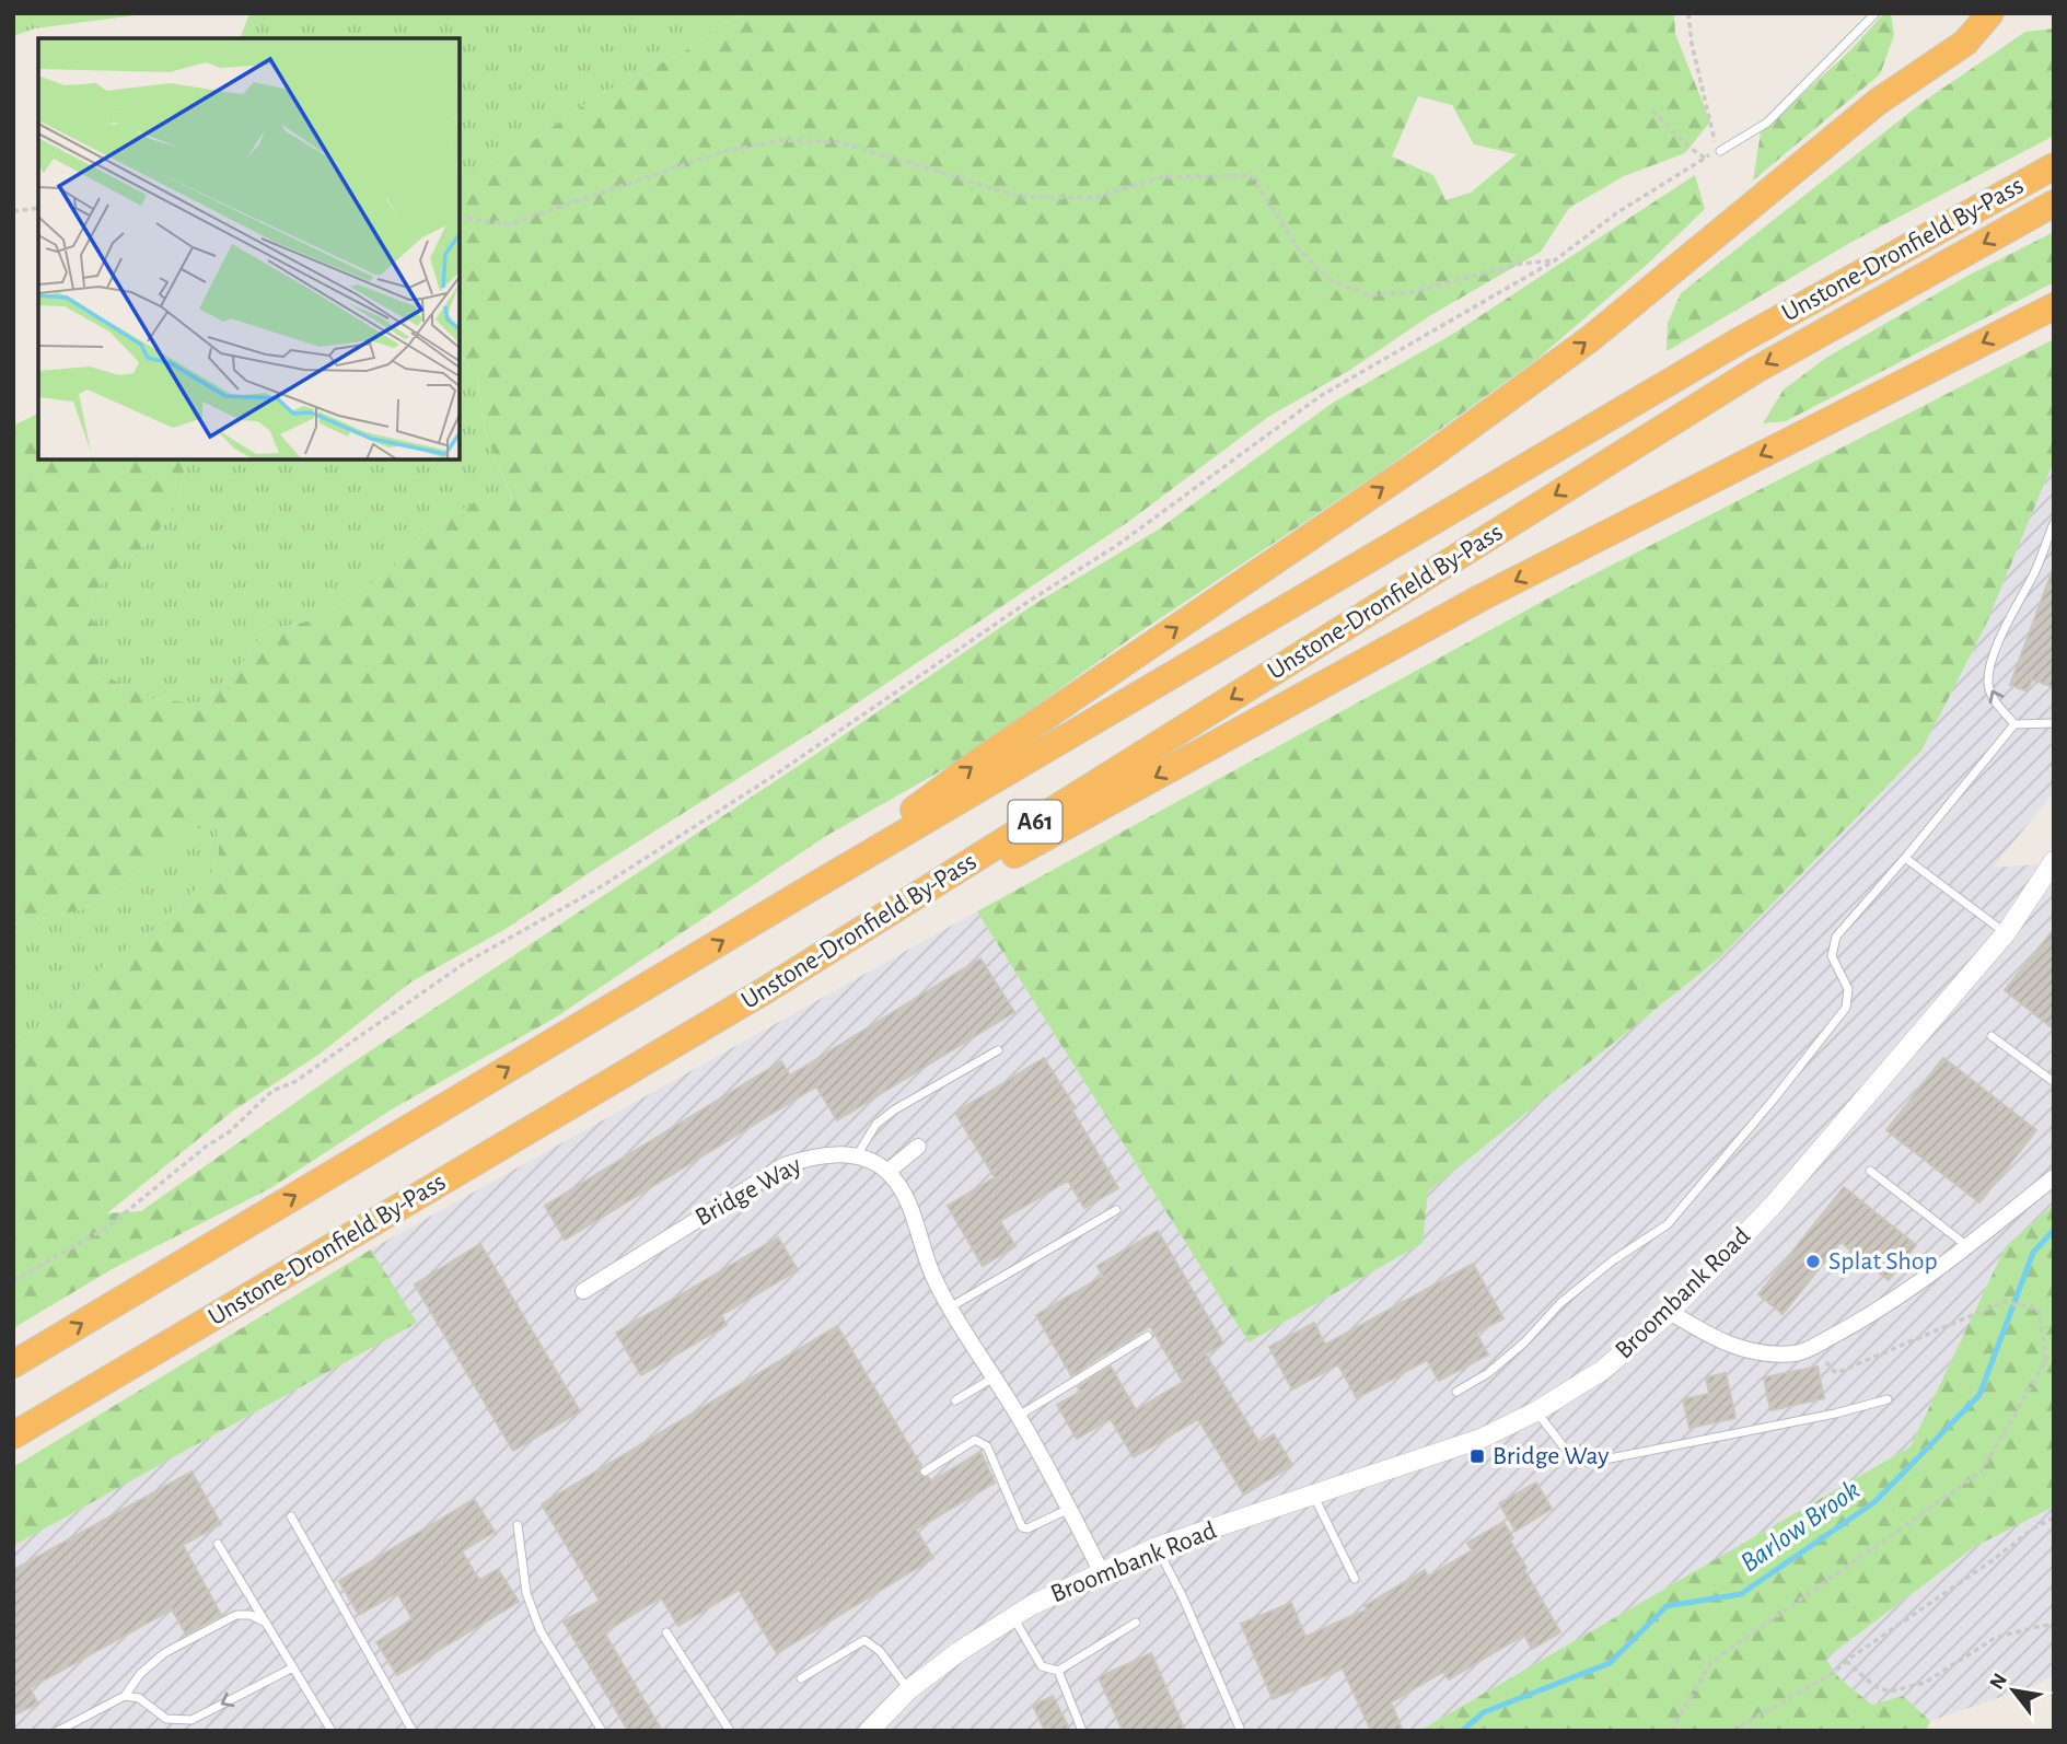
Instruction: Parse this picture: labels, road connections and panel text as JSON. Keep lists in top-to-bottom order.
{
  "streets": {
    "highway": ["Unstone-Dronfield By-Pass", "A61"],
    "street": ["Bridge Way", "Broombank Road"]
  },
  "crossings": [
    ["Unstone-Dronfield By-Pass", "A61"],
    ["Bridge Way", "Broombank Road"]
  ],
  "water": ["Barlow Brook"],
  "places": {
    "other": ["Splat Shop"],
    "transit": ["Bridge Way"]
  },
  "north": "top left"
}
